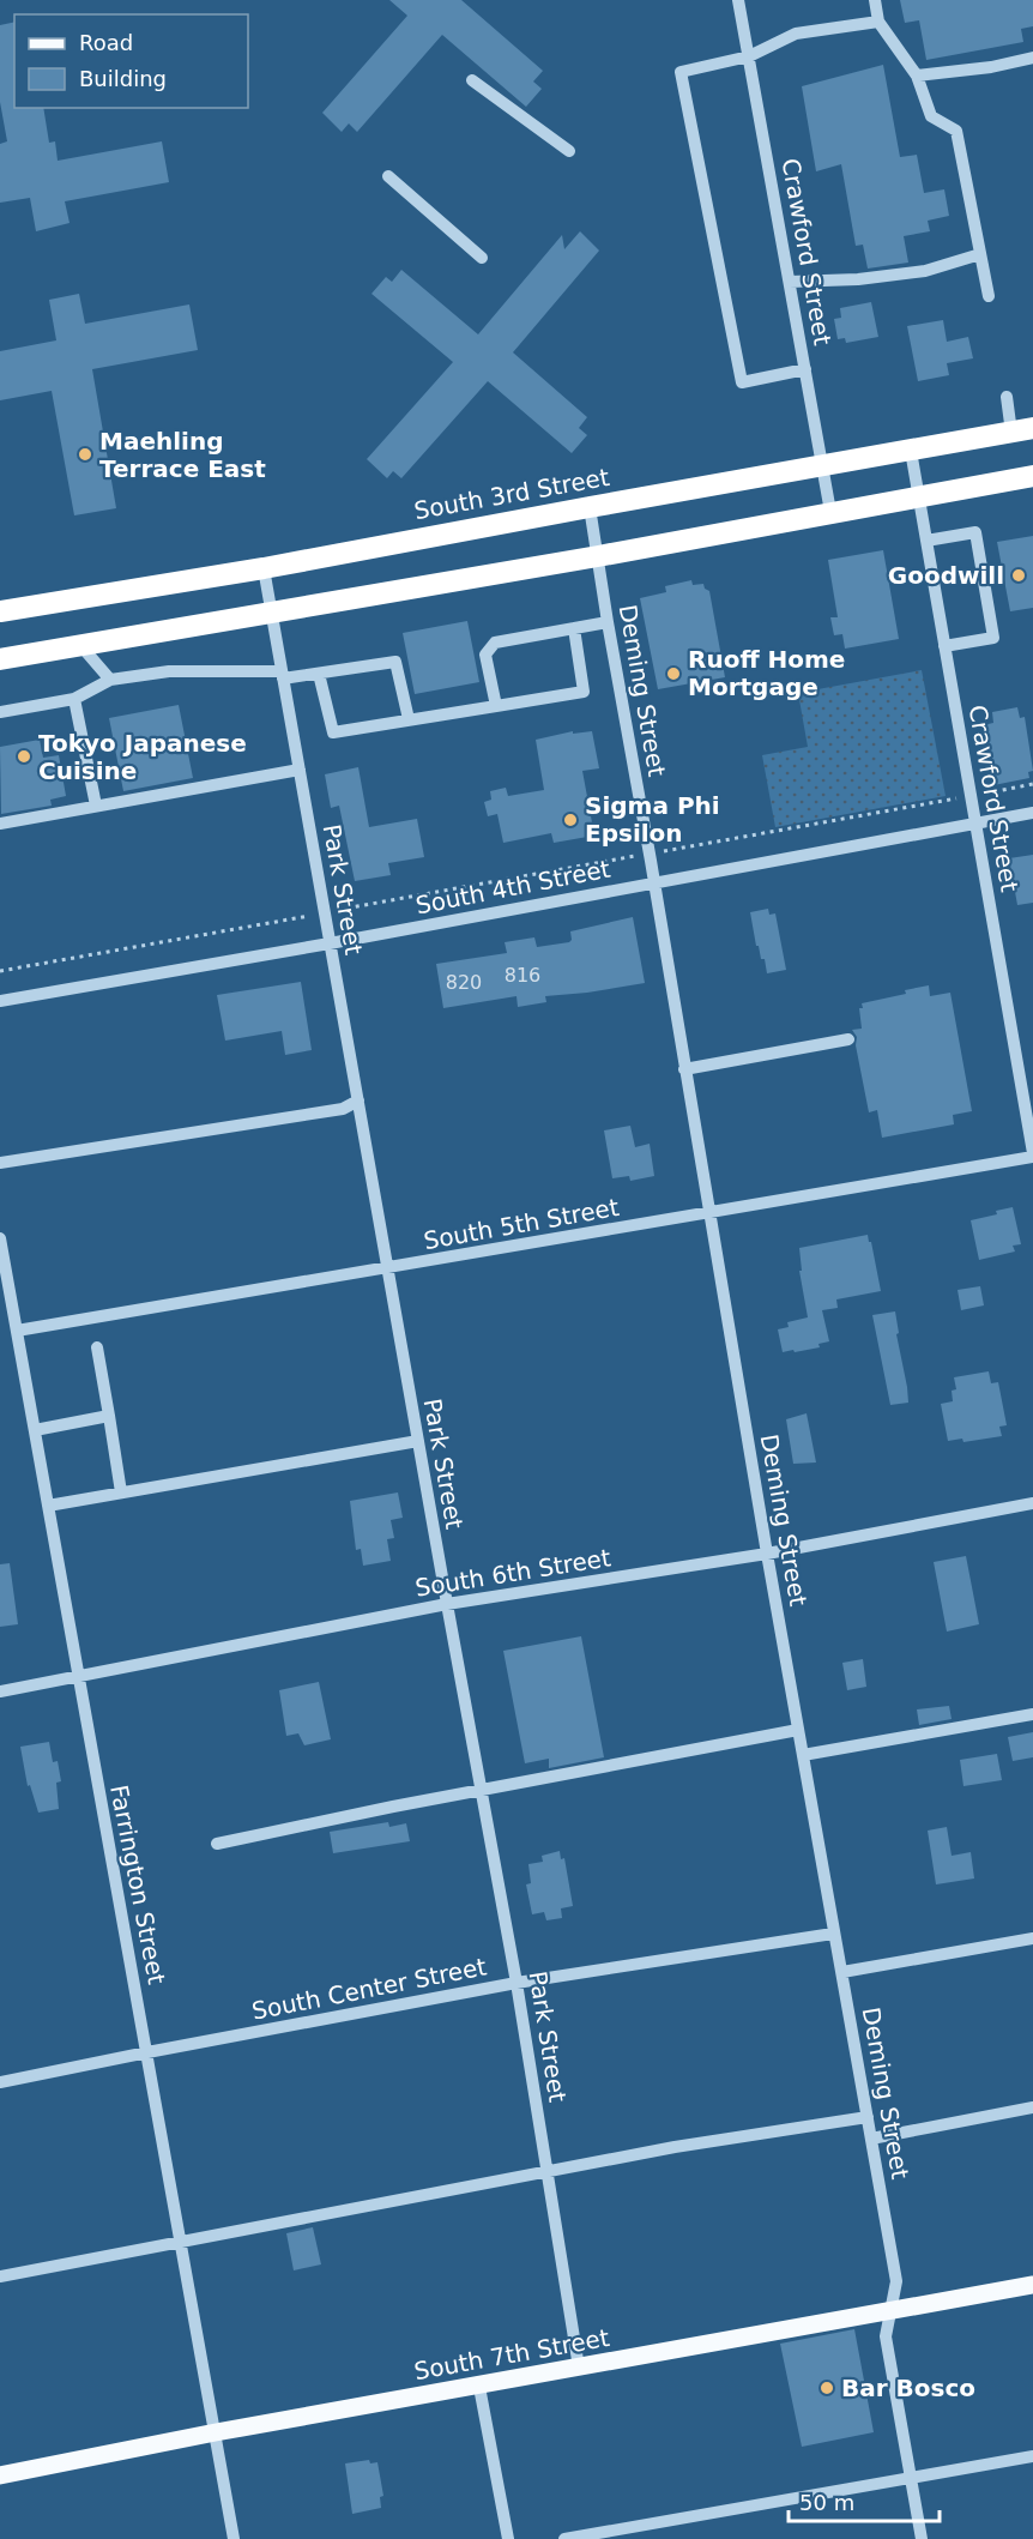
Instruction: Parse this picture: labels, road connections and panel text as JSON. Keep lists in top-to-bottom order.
{
  "streets": {
    "highway": ["South 3rd Street"],
    "main road": ["South 7th Street"],
    "street": [
      "Crawford Street",
      "Deming Street",
      "South 4th Street",
      "Park Street",
      "South 5th Street",
      "South 6th Street",
      "Farrington Street",
      "South Center Street"
    ]
  },
  "crossings": [
    ["Crawford Street", "South 3rd Street"],
    ["Crawford Street", "South 4th Street"],
    ["Crawford Street", "South 5th Street"],
    ["South 3rd Street", "Deming Street"],
    ["South 3rd Street", "Park Street"],
    ["Deming Street", "South 4th Street"],
    ["Deming Street", "South 5th Street"],
    ["Deming Street", "South 6th Street"],
    ["Deming Street", "South Center Street"],
    ["Deming Street", "South 7th Street"],
    ["South 4th Street", "Park Street"],
    ["Park Street", "South 5th Street"],
    ["Park Street", "South 6th Street"],
    ["Park Street", "South Center Street"],
    ["Park Street", "South 7th Street"],
    ["South 5th Street", "Farrington Street"],
    ["South 6th Street", "Farrington Street"],
    ["Farrington Street", "South Center Street"],
    ["Farrington Street", "South 7th Street"]
  ],
  "places": [
    "Maehling Terrace East",
    "Goodwill",
    "Ruoff Home Mortgage",
    "Tokyo Japanese Cuisine",
    "Sigma Phi Epsilon",
    "Bar Bosco"
  ],
  "house_numbers": ["816", "820"],
  "legend": ["Road", "Building"],
  "scale_bar": "50 m"
}
